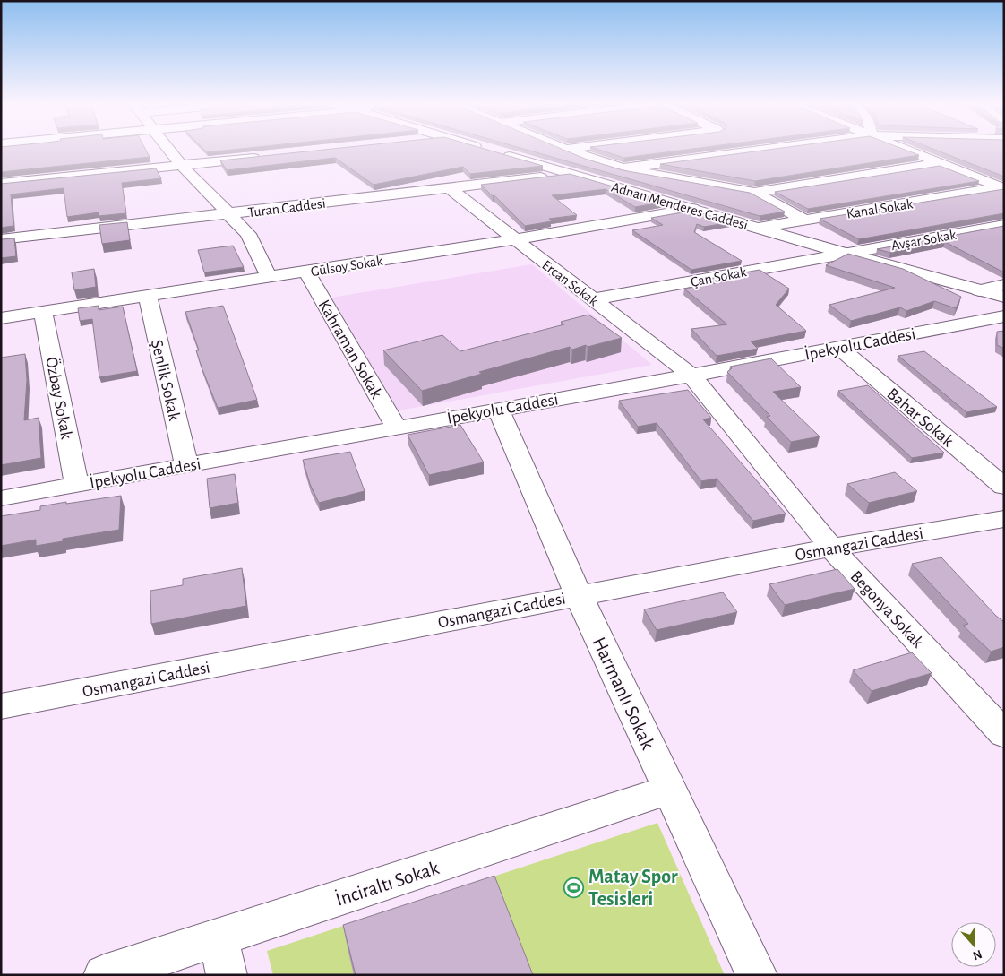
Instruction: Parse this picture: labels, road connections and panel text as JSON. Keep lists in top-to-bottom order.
{
  "streets": {
    "street": [
      "Adnan Menderes Caddesi",
      "Turan Caddesi",
      "Kanal Sokak",
      "Avşar Sokak",
      "Gülsoy Sokak",
      "Çan Sokak",
      "Ercan Sokak",
      "İpekyolu Caddesi",
      "Kahraman Sokak",
      "Şenlik Sokak",
      "Özbay Sokak",
      "Bahar Sokak",
      "Osmangazi Caddesi",
      "Begonya Sokak",
      "Harmanlı Sokak",
      "İnciraltı Sokak"
    ]
  },
  "crossings": [
    ["Adnan Menderes Caddesi", "Turan Caddesi"],
    ["Adnan Menderes Caddesi", "Kanal Sokak"],
    ["Adnan Menderes Caddesi", "Avşar Sokak"],
    ["Adnan Menderes Caddesi", "Gülsoy Sokak"],
    ["Adnan Menderes Caddesi", "Çan Sokak"],
    ["Turan Caddesi", "Ercan Sokak"],
    ["Avşar Sokak", "Çan Sokak"],
    ["Gülsoy Sokak", "Ercan Sokak"],
    ["Gülsoy Sokak", "Kahraman Sokak"],
    ["Gülsoy Sokak", "Şenlik Sokak"],
    ["Gülsoy Sokak", "Özbay Sokak"],
    ["Çan Sokak", "Ercan Sokak"],
    ["Ercan Sokak", "İpekyolu Caddesi"],
    ["Ercan Sokak", "Begonya Sokak"],
    ["İpekyolu Caddesi", "Kahraman Sokak"],
    ["İpekyolu Caddesi", "Şenlik Sokak"],
    ["İpekyolu Caddesi", "Özbay Sokak"],
    ["İpekyolu Caddesi", "Bahar Sokak"],
    ["İpekyolu Caddesi", "Begonya Sokak"],
    ["İpekyolu Caddesi", "Harmanlı Sokak"],
    ["Osmangazi Caddesi", "Begonya Sokak"],
    ["Osmangazi Caddesi", "Harmanlı Sokak"],
    ["Harmanlı Sokak", "İnciraltı Sokak"]
  ],
  "places": {
    "sports": ["Matay Spor Tesisleri"]
  },
  "north": "bottom"
}
